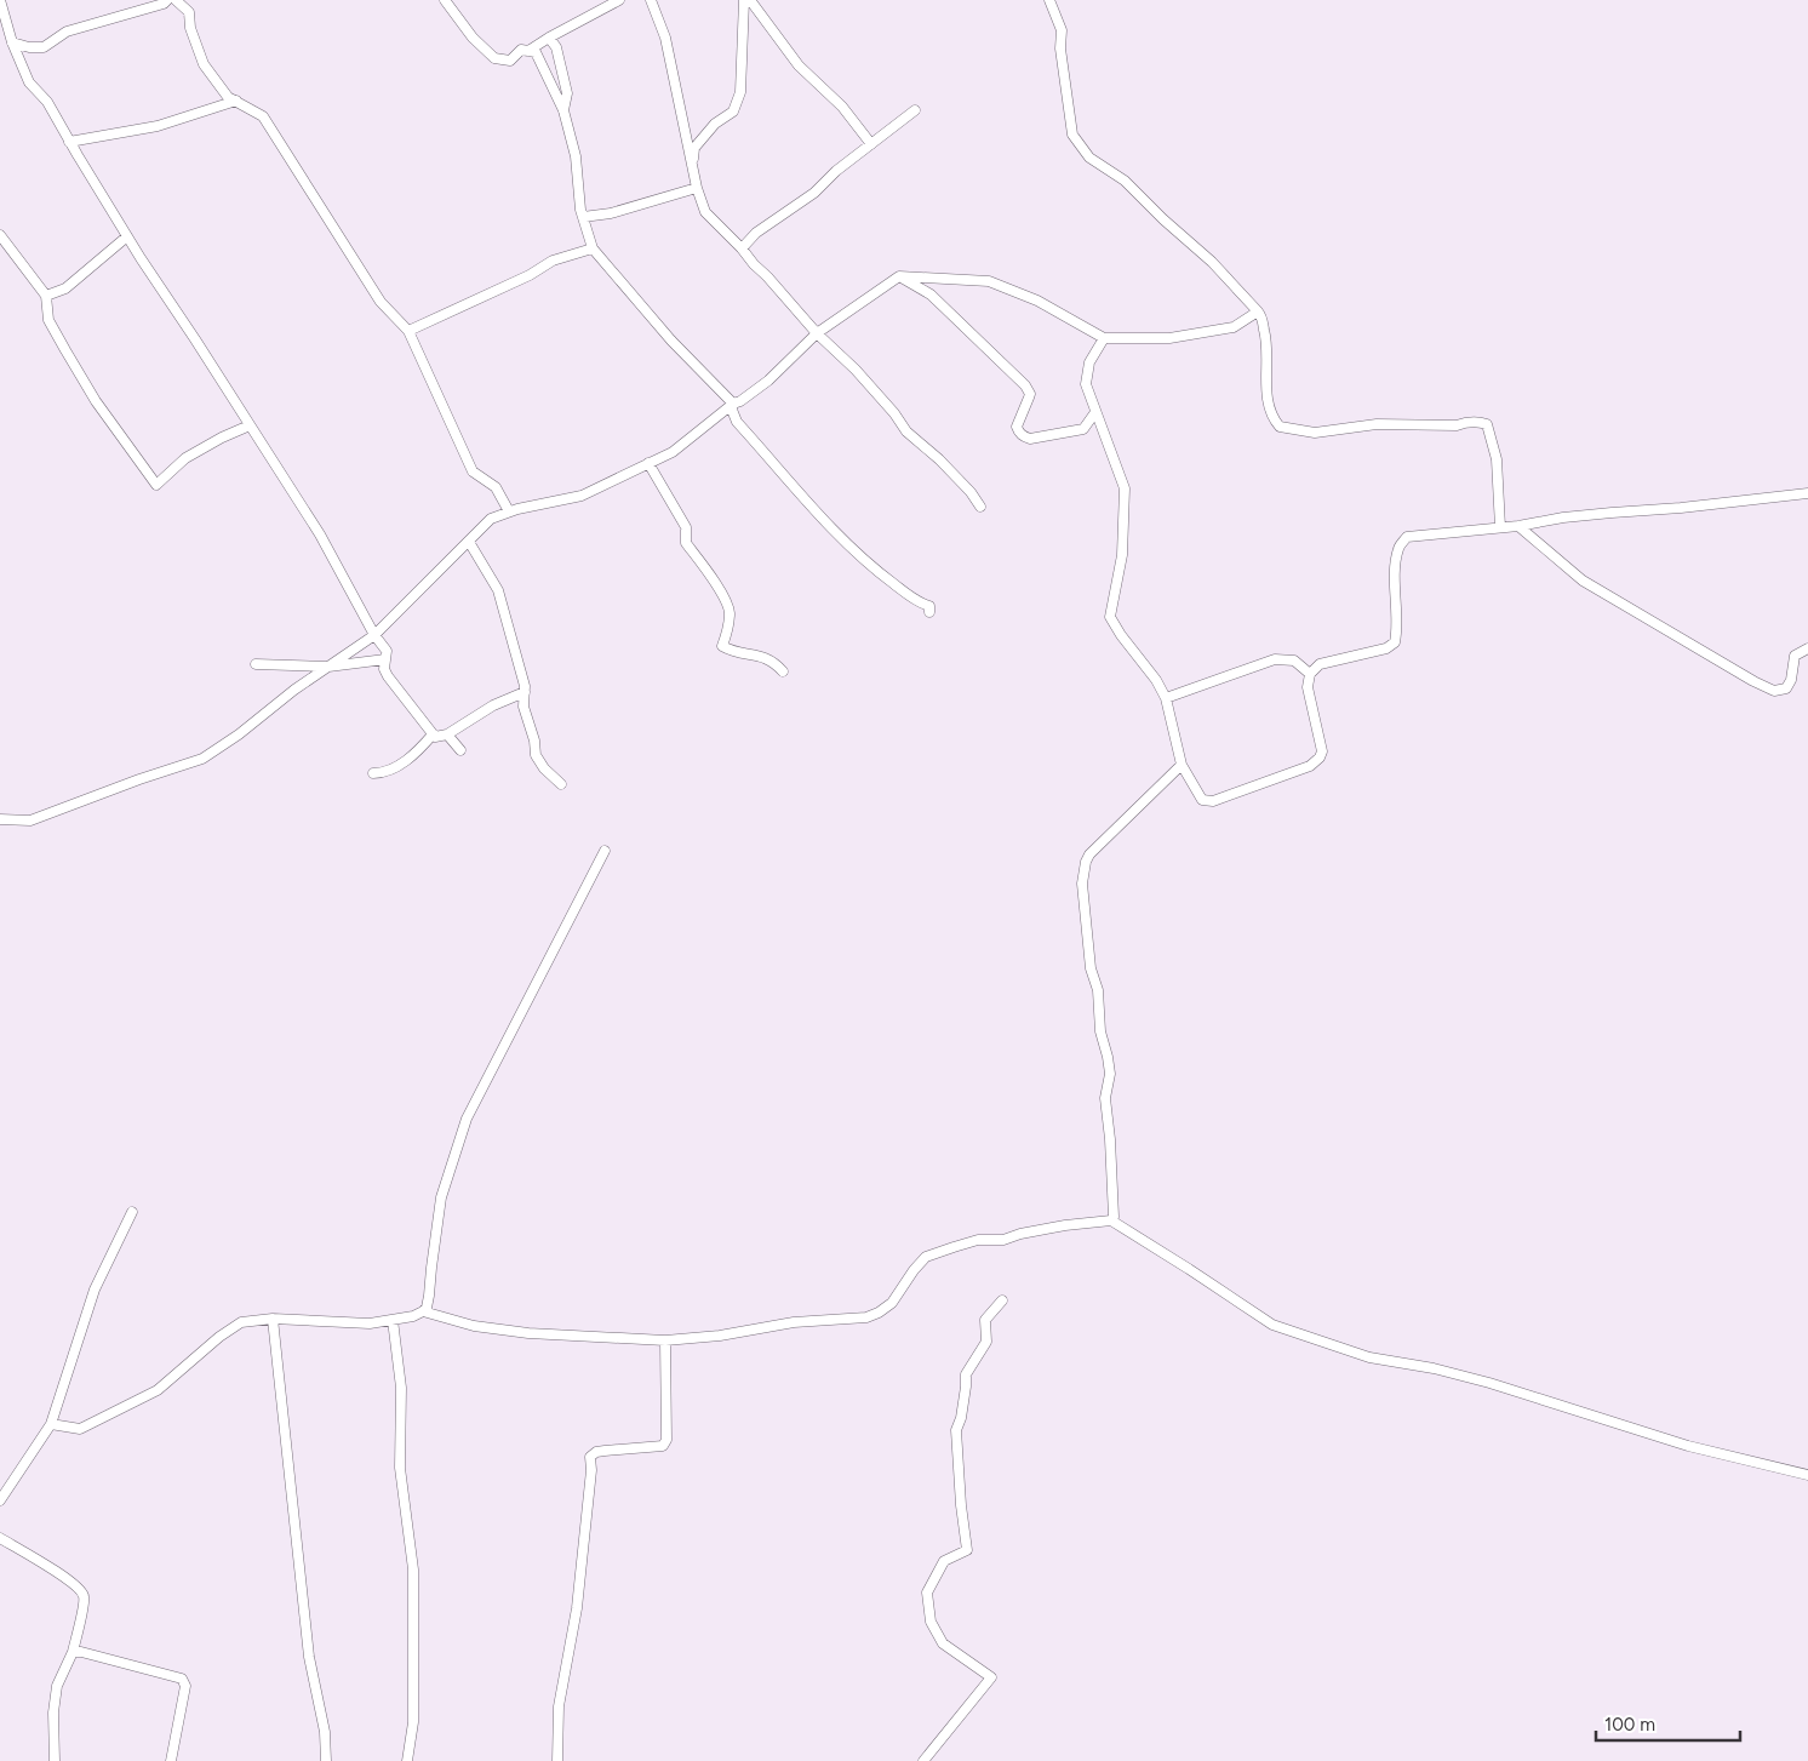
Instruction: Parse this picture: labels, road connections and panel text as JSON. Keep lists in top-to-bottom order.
{
  "scale_bar": "100 m"
}
